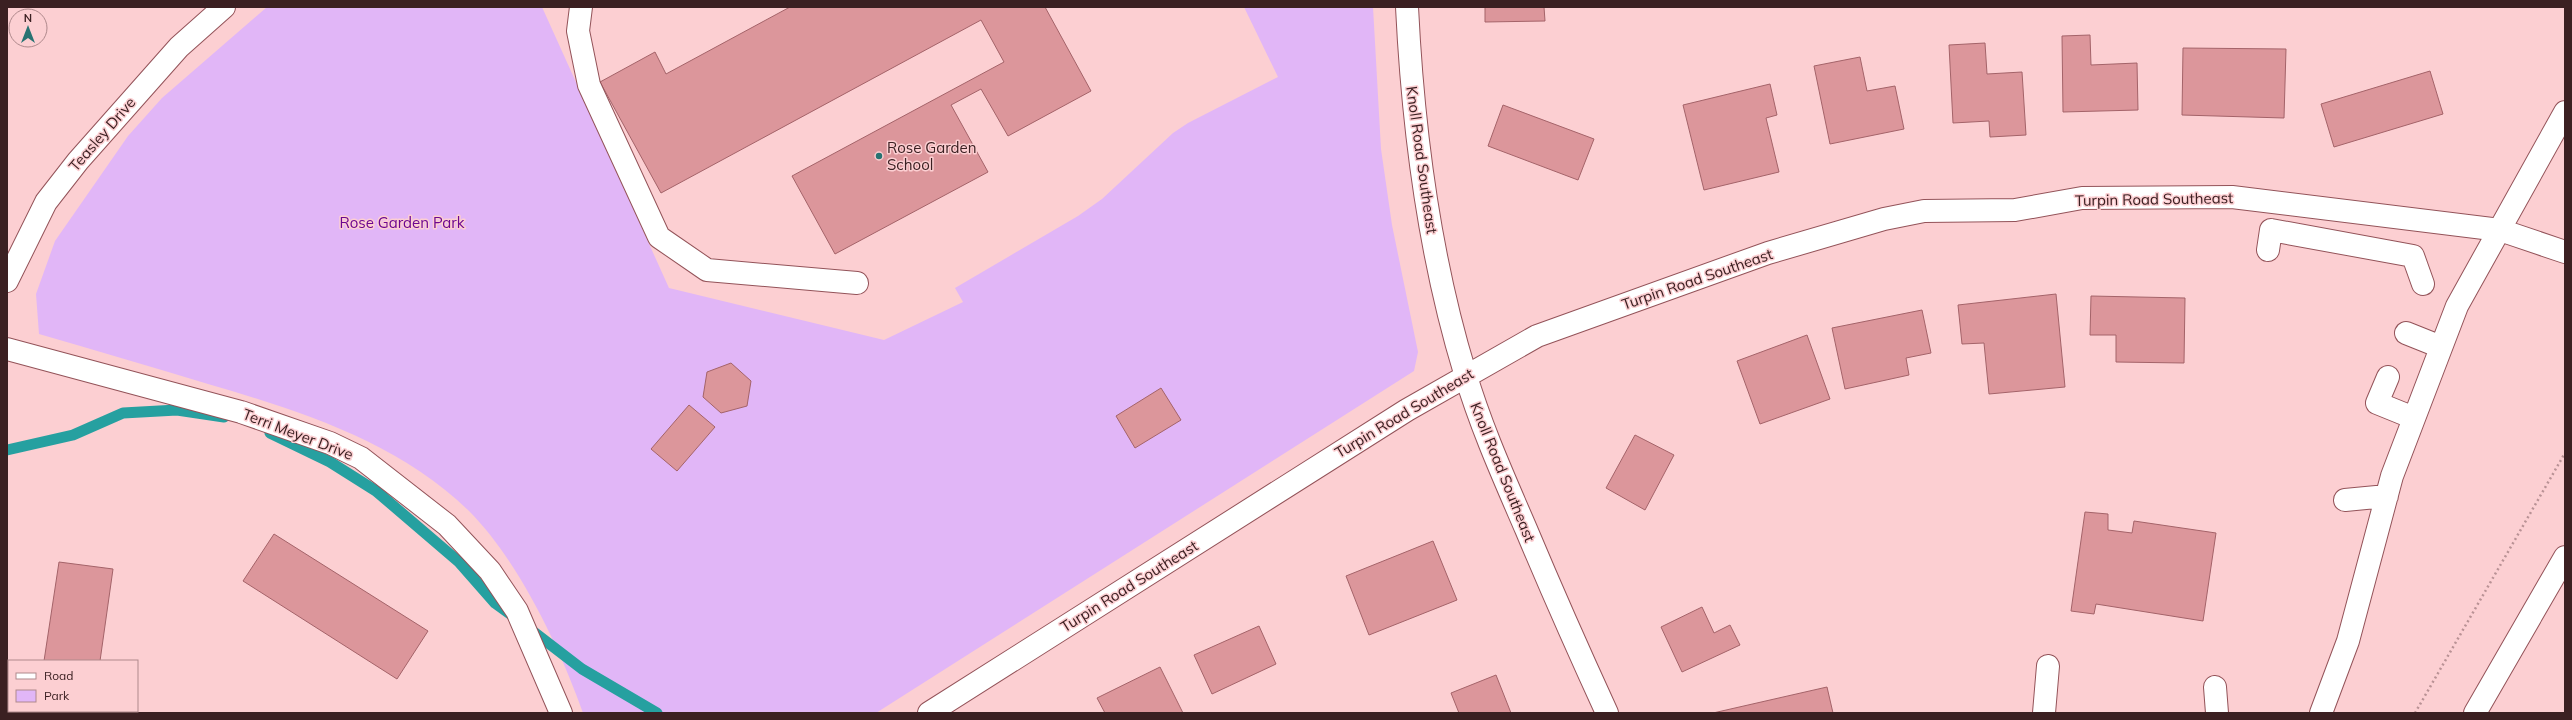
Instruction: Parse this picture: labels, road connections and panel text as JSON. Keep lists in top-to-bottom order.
{
  "streets": {
    "street": [
      "Teasley Drive",
      "Knoll Road Southeast",
      "Turpin Road Southeast",
      "Terri Meyer Drive"
    ]
  },
  "crossings": [
    ["Knoll Road Southeast", "Turpin Road Southeast"]
  ],
  "parks": ["Rose Garden Park"],
  "places": ["Rose Garden School"],
  "legend": ["Road", "Park"],
  "north": "top"
}
